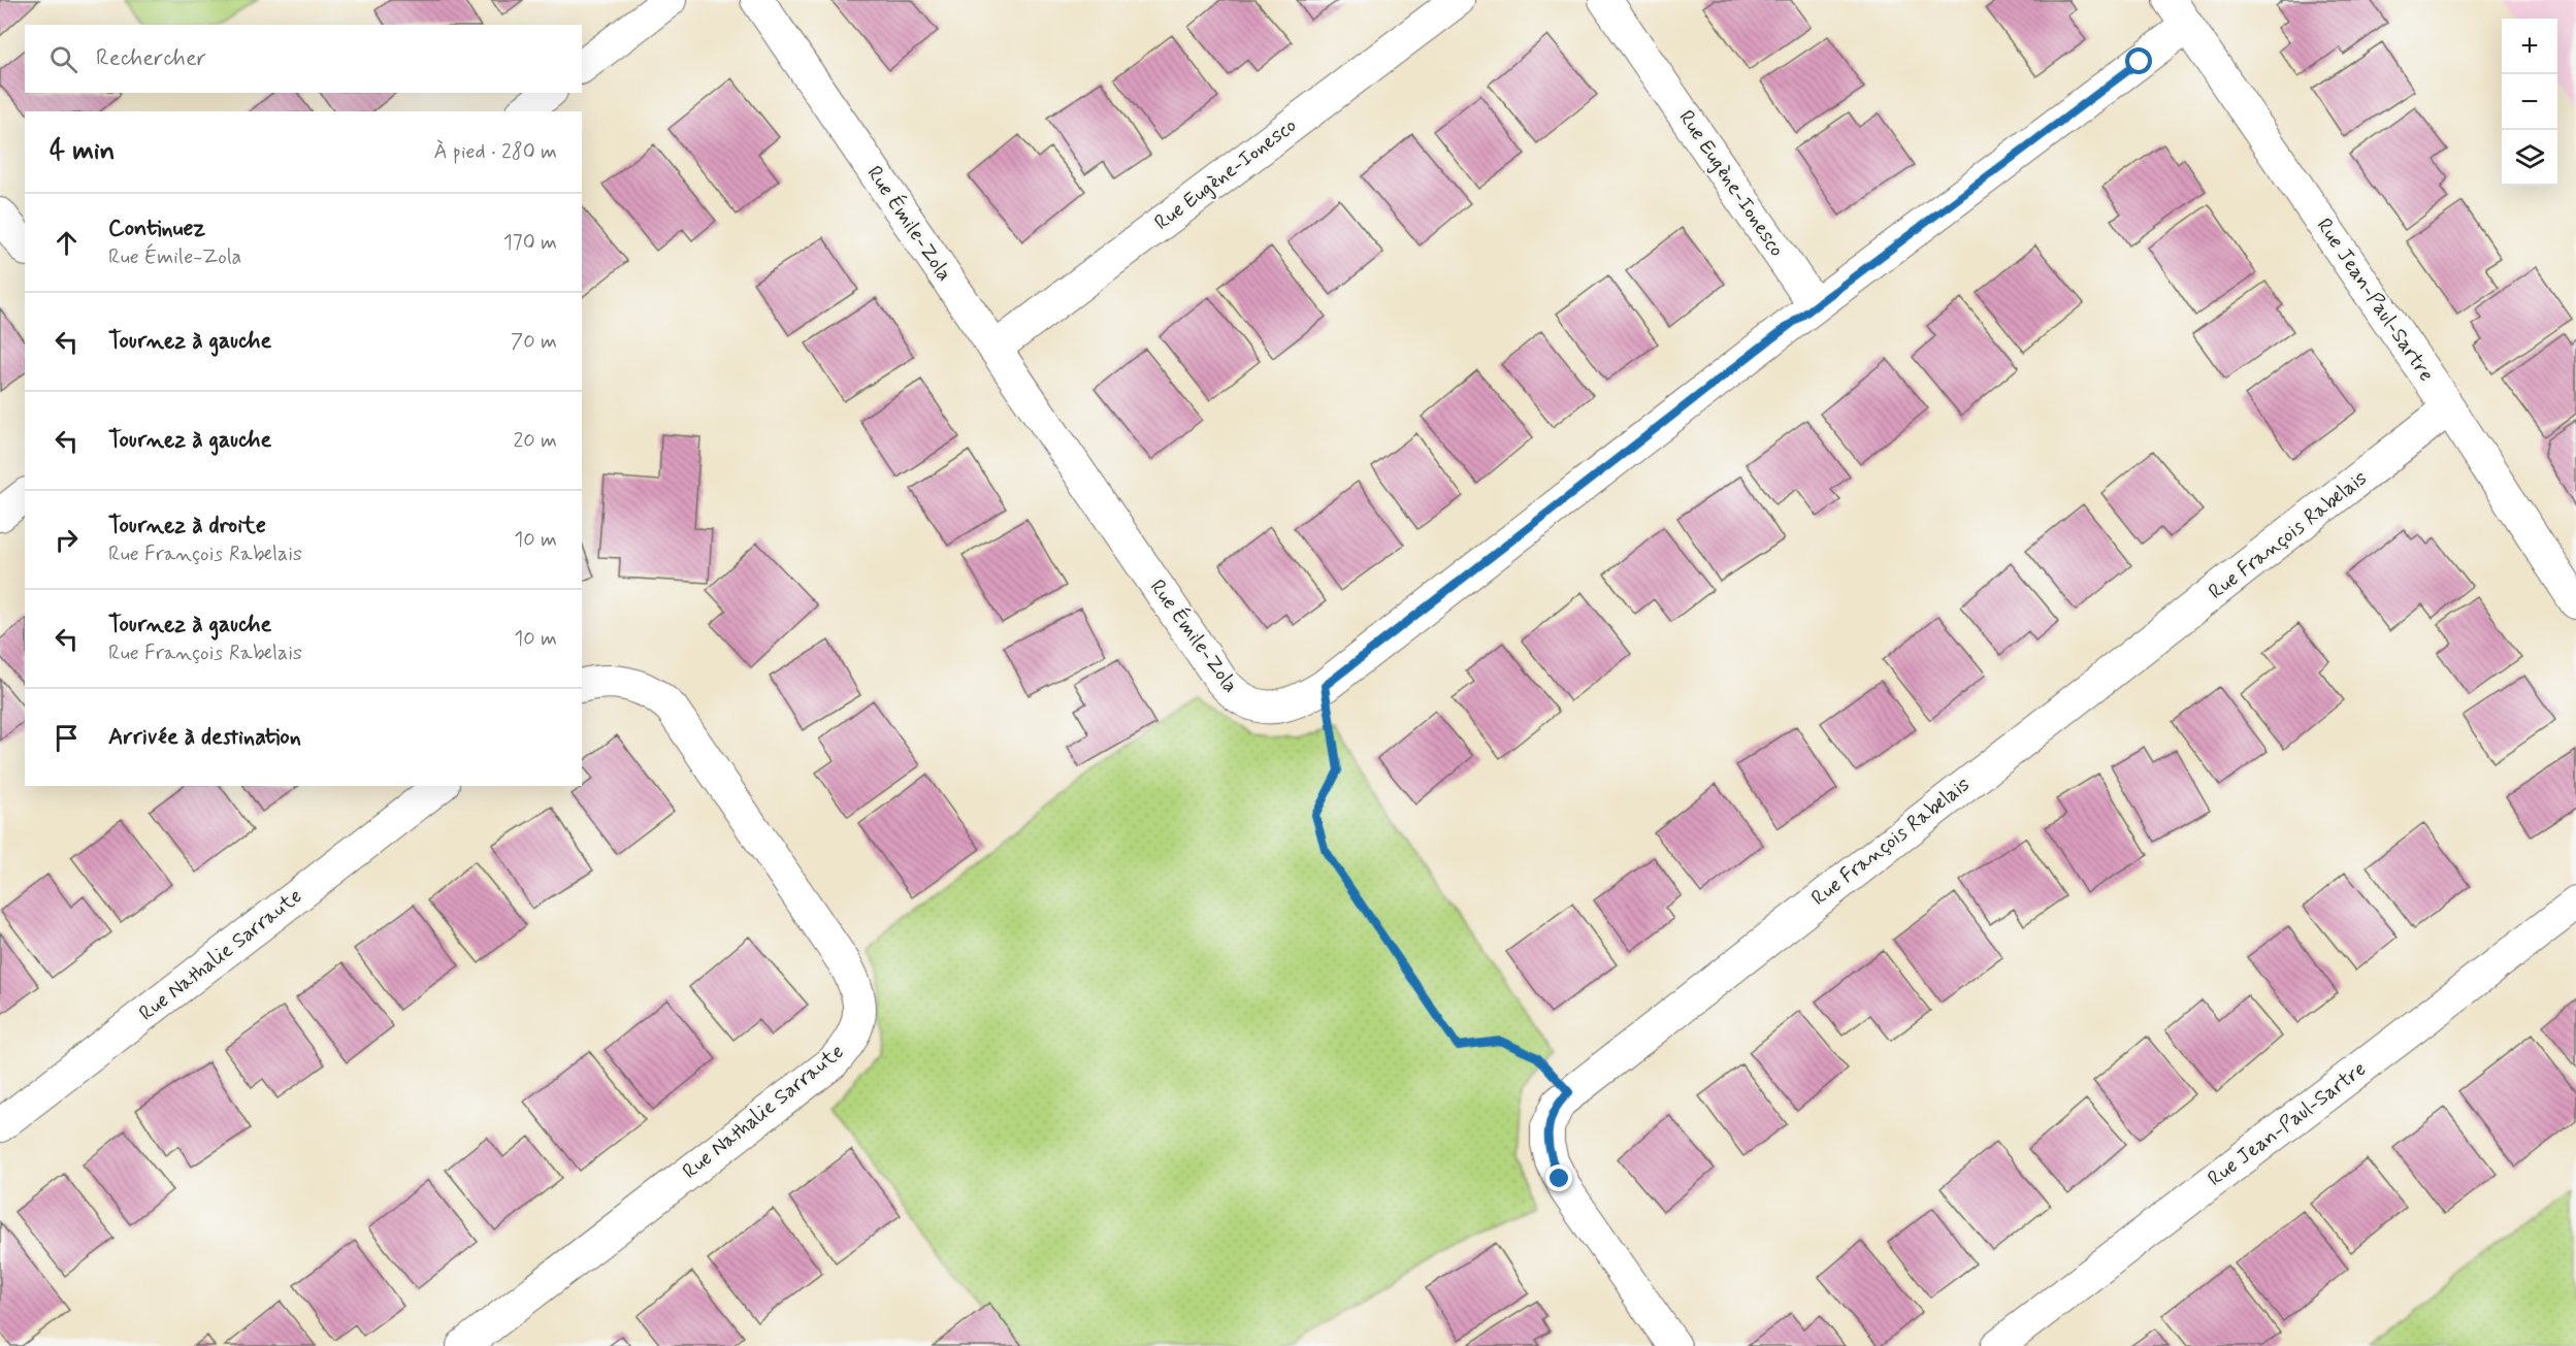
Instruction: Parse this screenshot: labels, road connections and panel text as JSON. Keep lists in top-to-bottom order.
{
  "streets": {
    "street": [
      "Rue Eugène-Ionesco",
      "Rue Émile-Zola",
      "Rue Jean-Paul-Sartre",
      "Rue François Rabelais",
      "Rue Nathalie Sarraute"
    ]
  },
  "crossings": [
    ["Rue Eugène-Ionesco", "Rue Émile-Zola"],
    ["Rue Émile-Zola", "Rue Jean-Paul-Sartre"],
    ["Rue Jean-Paul-Sartre", "Rue François Rabelais"]
  ],
  "page": {
    "map_buttons": ["+", "−"],
    "search": "Rechercher",
    "heading": ["4 min", "À pied · 280 m"],
    "list": [
      ["Continuez", "Rue Émile-Zola", "170 m"],
      ["Tournez à gauche", "70 m"],
      ["Tournez à gauche", "20 m"],
      ["Tournez à droite", "Rue François Rabelais", "10 m"],
      ["Tournez à gauche", "Rue François Rabelais", "10 m"],
      "Arrivée à destination"
    ]
  }
}
